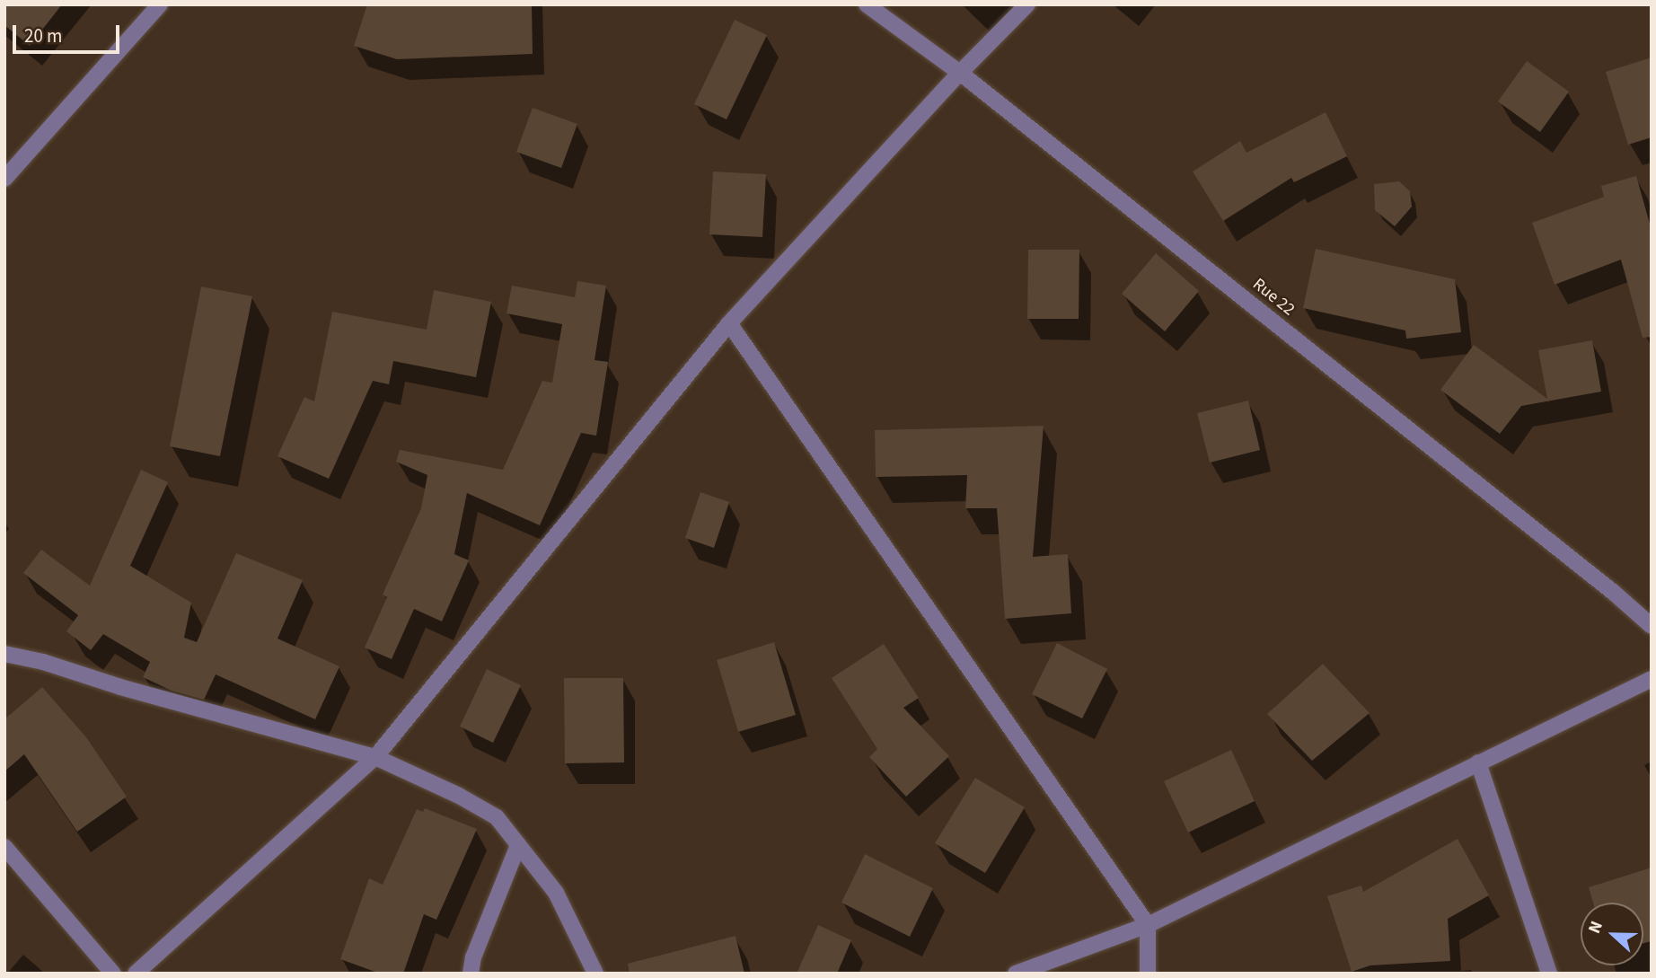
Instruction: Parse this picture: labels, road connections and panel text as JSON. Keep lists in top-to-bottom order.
{
  "streets": {
    "street": ["Rue 22"]
  },
  "scale_bar": "20 m",
  "north": "left"
}
